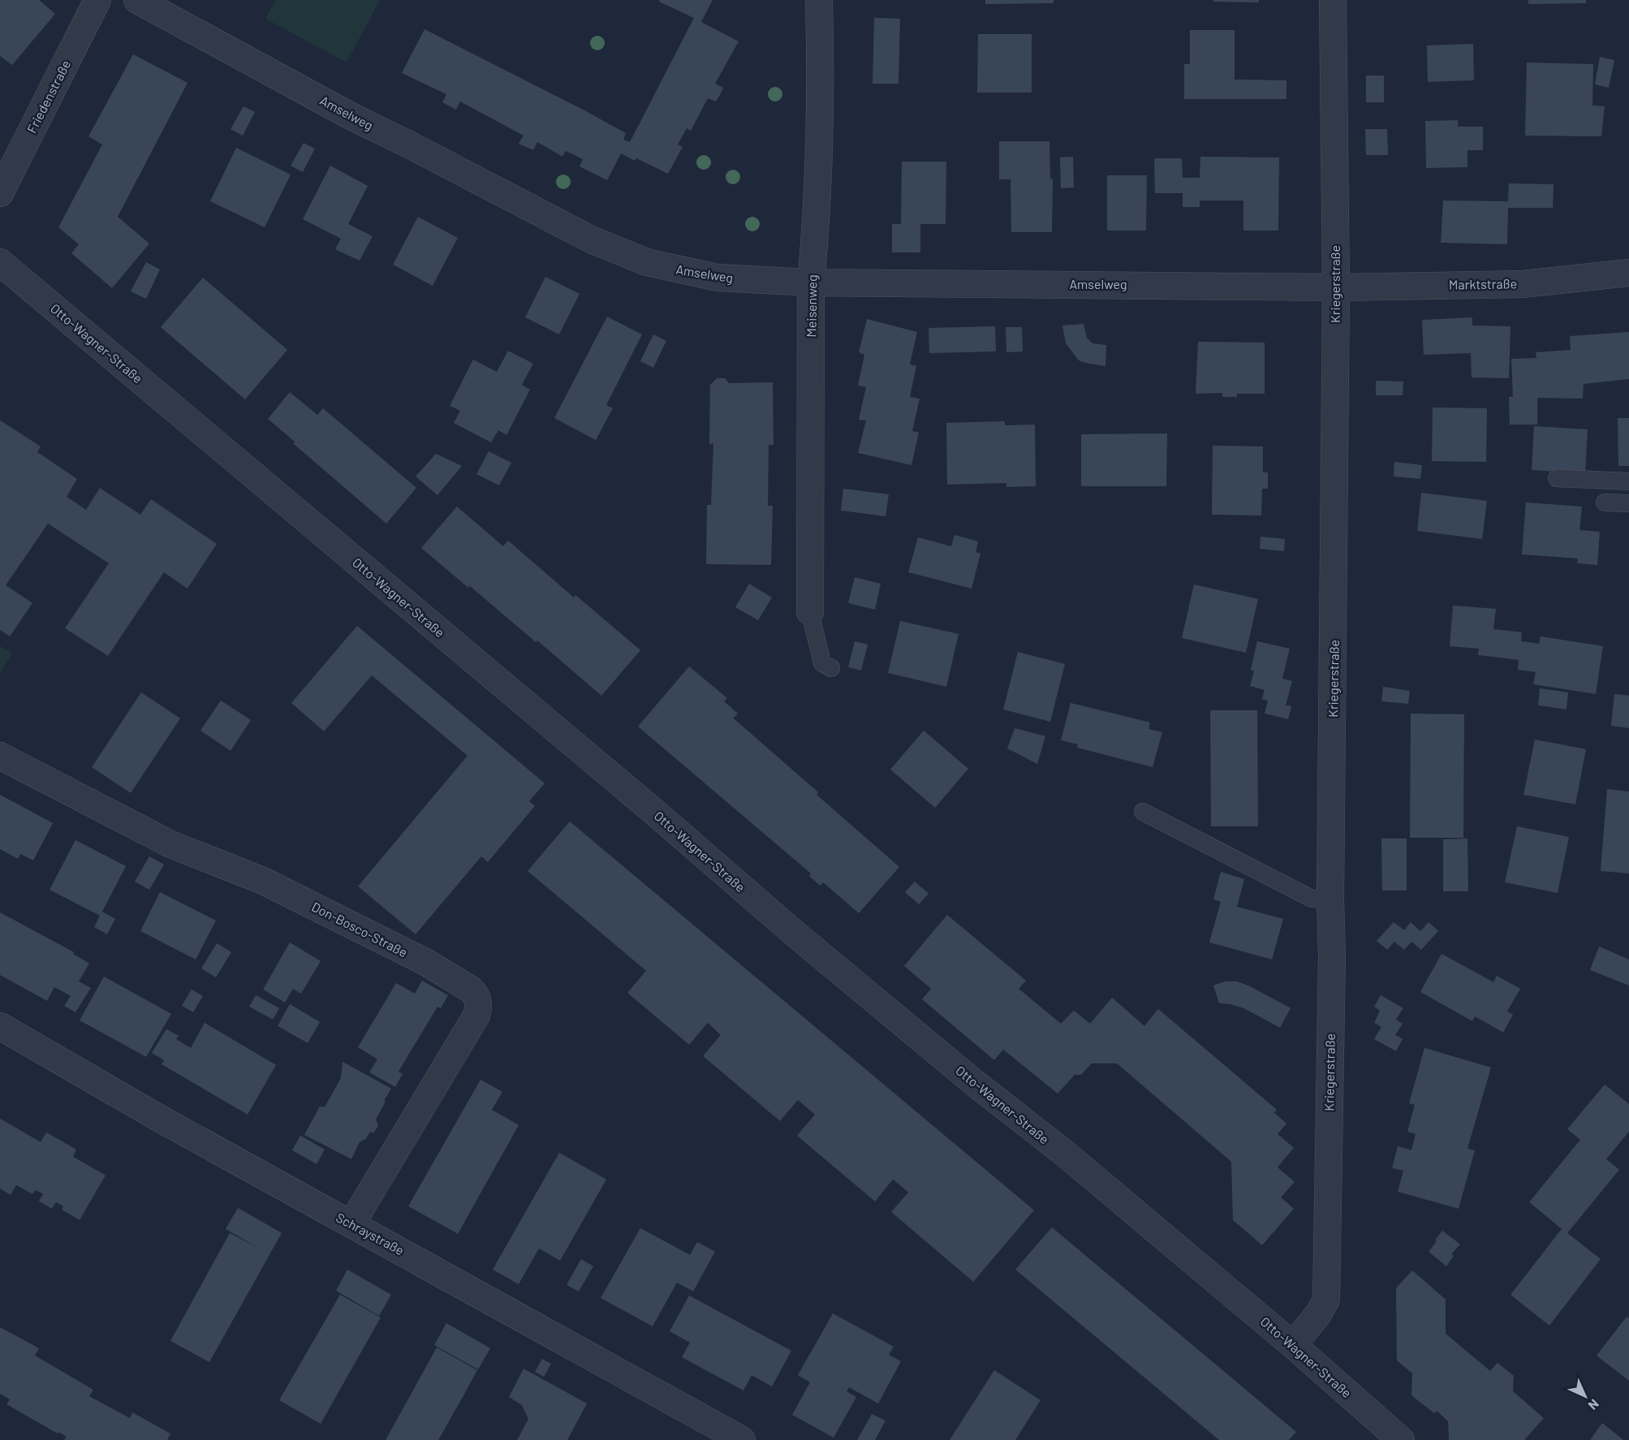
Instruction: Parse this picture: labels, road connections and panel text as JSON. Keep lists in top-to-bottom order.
{
  "streets": {
    "street": [
      "Friedenstraße",
      "Amselweg",
      "Kriegerstraße",
      "Marktstraße",
      "Meisenweg",
      "Otto-Wagner-Straße",
      "Don-Bosco-Straße",
      "Schraystraße"
    ]
  },
  "crossings": [
    ["Amselweg", "Kriegerstraße"],
    ["Amselweg", "Marktstraße"],
    ["Amselweg", "Meisenweg"],
    ["Kriegerstraße", "Marktstraße"],
    ["Kriegerstraße", "Otto-Wagner-Straße"],
    ["Don-Bosco-Straße", "Schraystraße"]
  ],
  "north": "bottom right"
}
